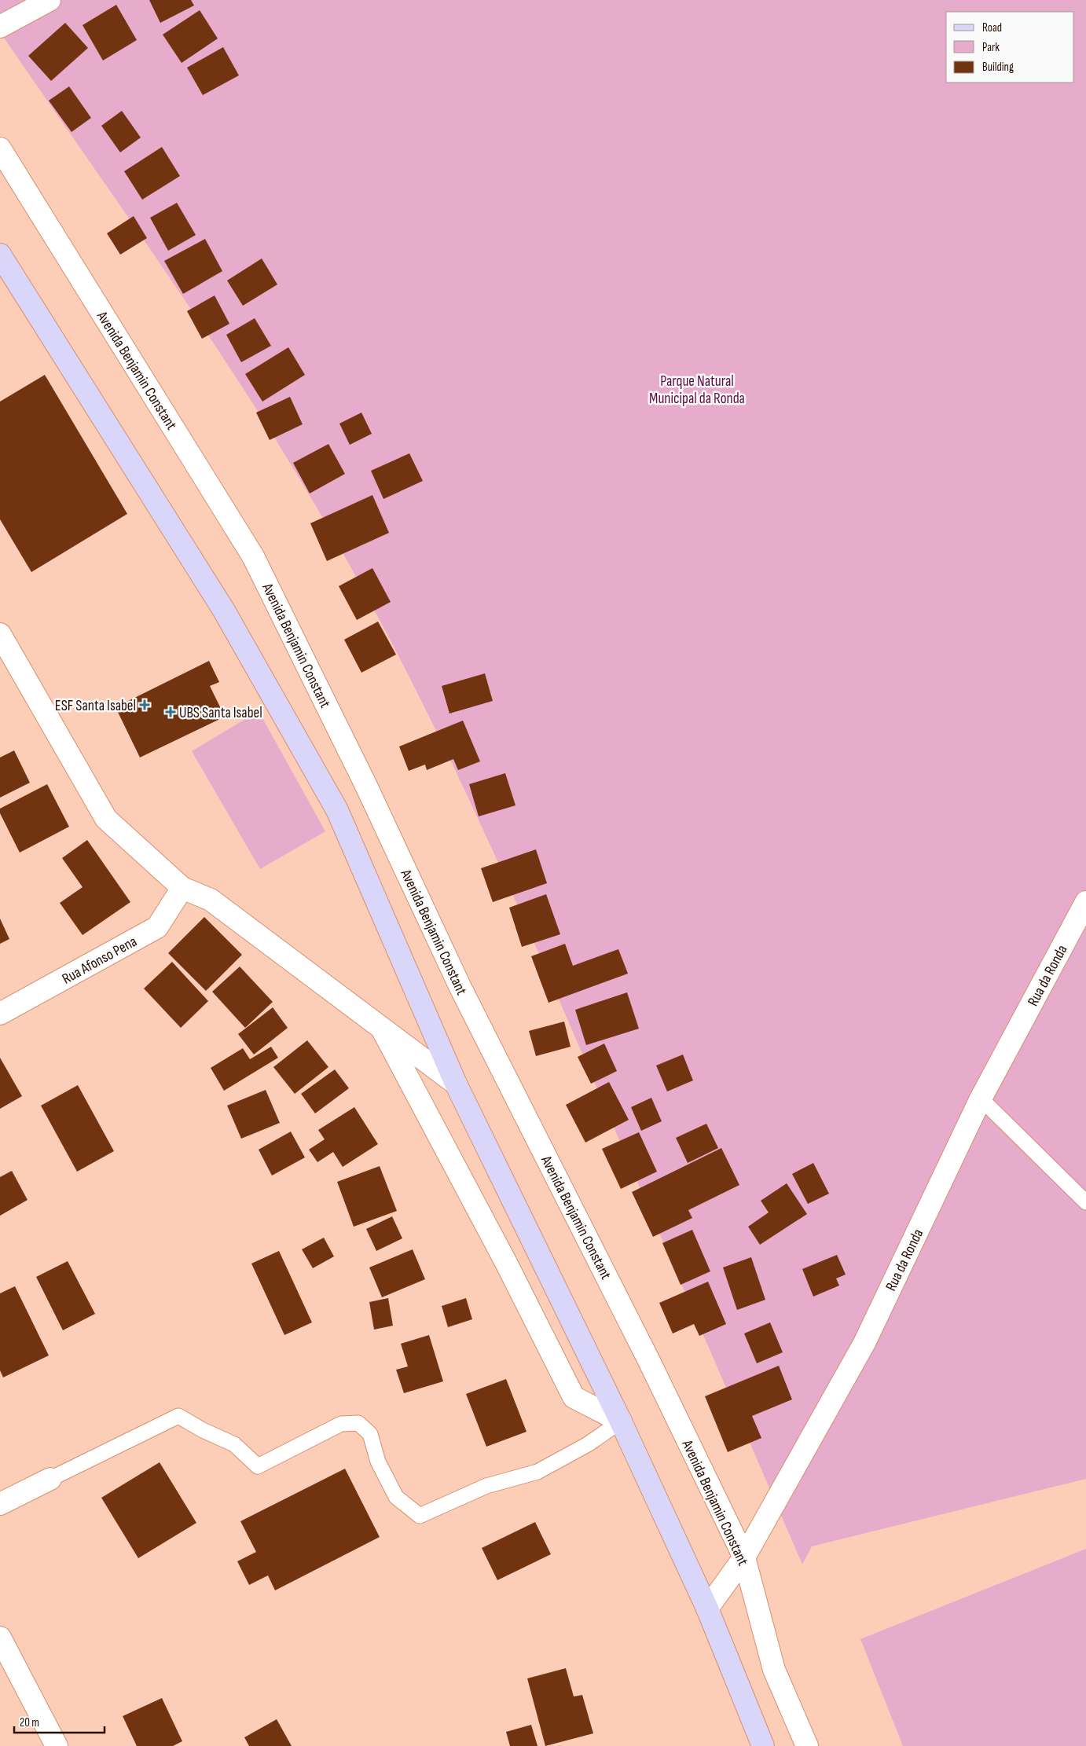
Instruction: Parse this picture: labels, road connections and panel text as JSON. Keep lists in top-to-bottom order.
{
  "streets": {
    "street": ["Avenida Benjamin Constant", "Rua Afonso Pena", "Rua da Ronda"]
  },
  "crossings": [
    ["Avenida Benjamin Constant", "Rua da Ronda"]
  ],
  "parks": ["Parque Natural Municipal da Ronda"],
  "places": {
    "health": ["ESF Santa Isabel", "UBS Santa Isabel"]
  },
  "legend": ["Road", "Park", "Building"],
  "scale_bar": "20 m"
}
